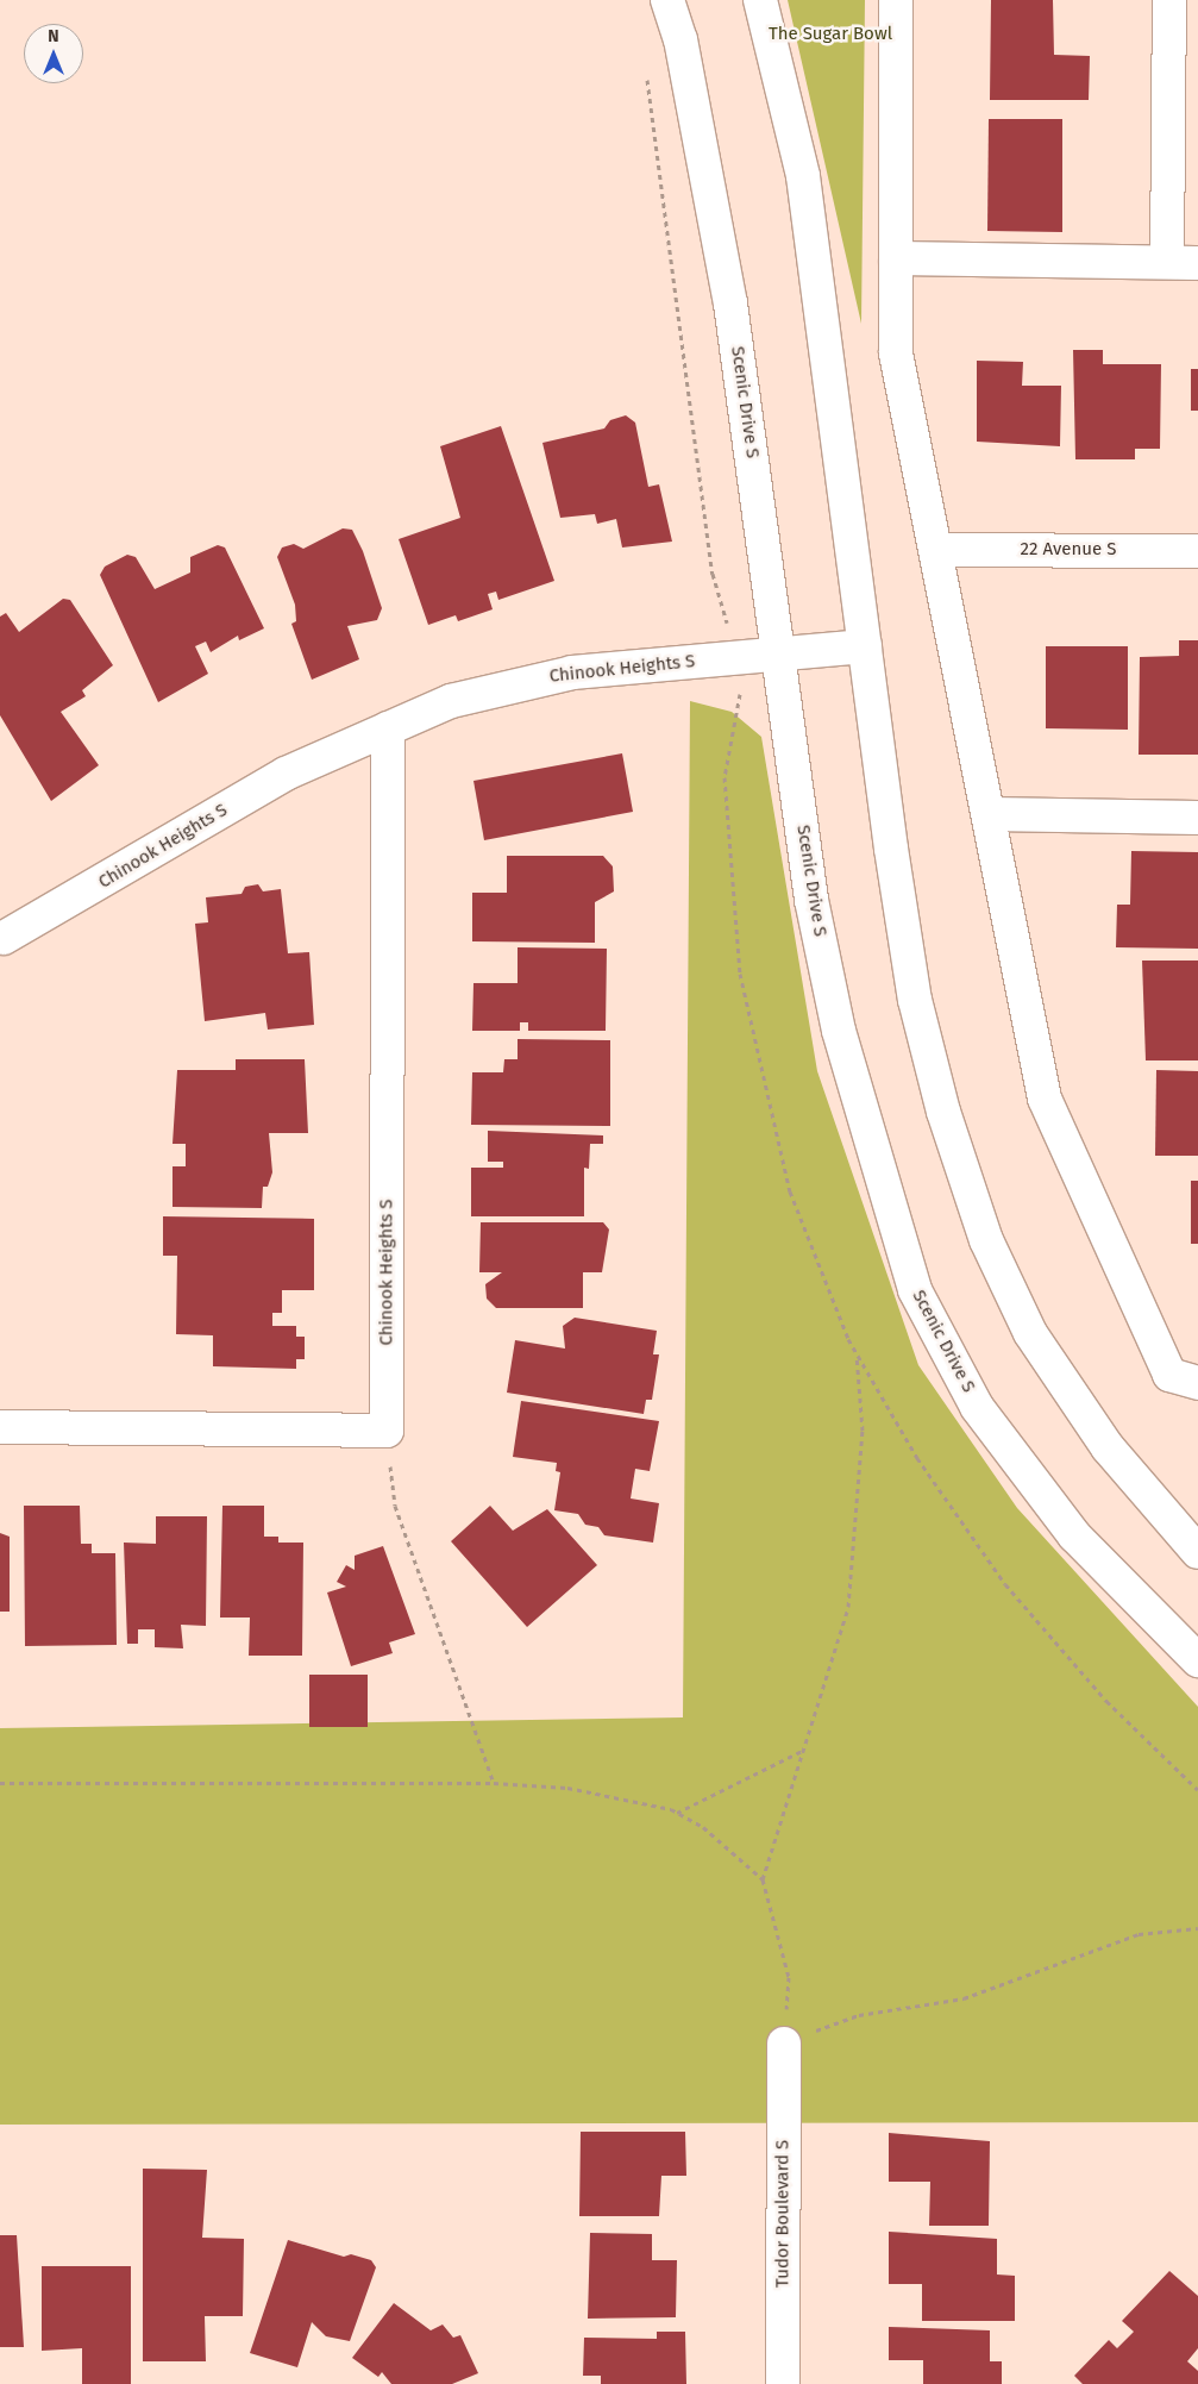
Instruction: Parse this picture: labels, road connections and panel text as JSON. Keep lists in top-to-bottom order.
{
  "streets": {
    "street": [
      "Scenic Drive S",
      "22 Avenue S",
      "Chinook Heights S",
      "Tudor Boulevard S"
    ]
  },
  "crossings": [
    ["Scenic Drive S", "Chinook Heights S"]
  ],
  "parks": ["The Sugar Bowl"],
  "north": "top"
}
